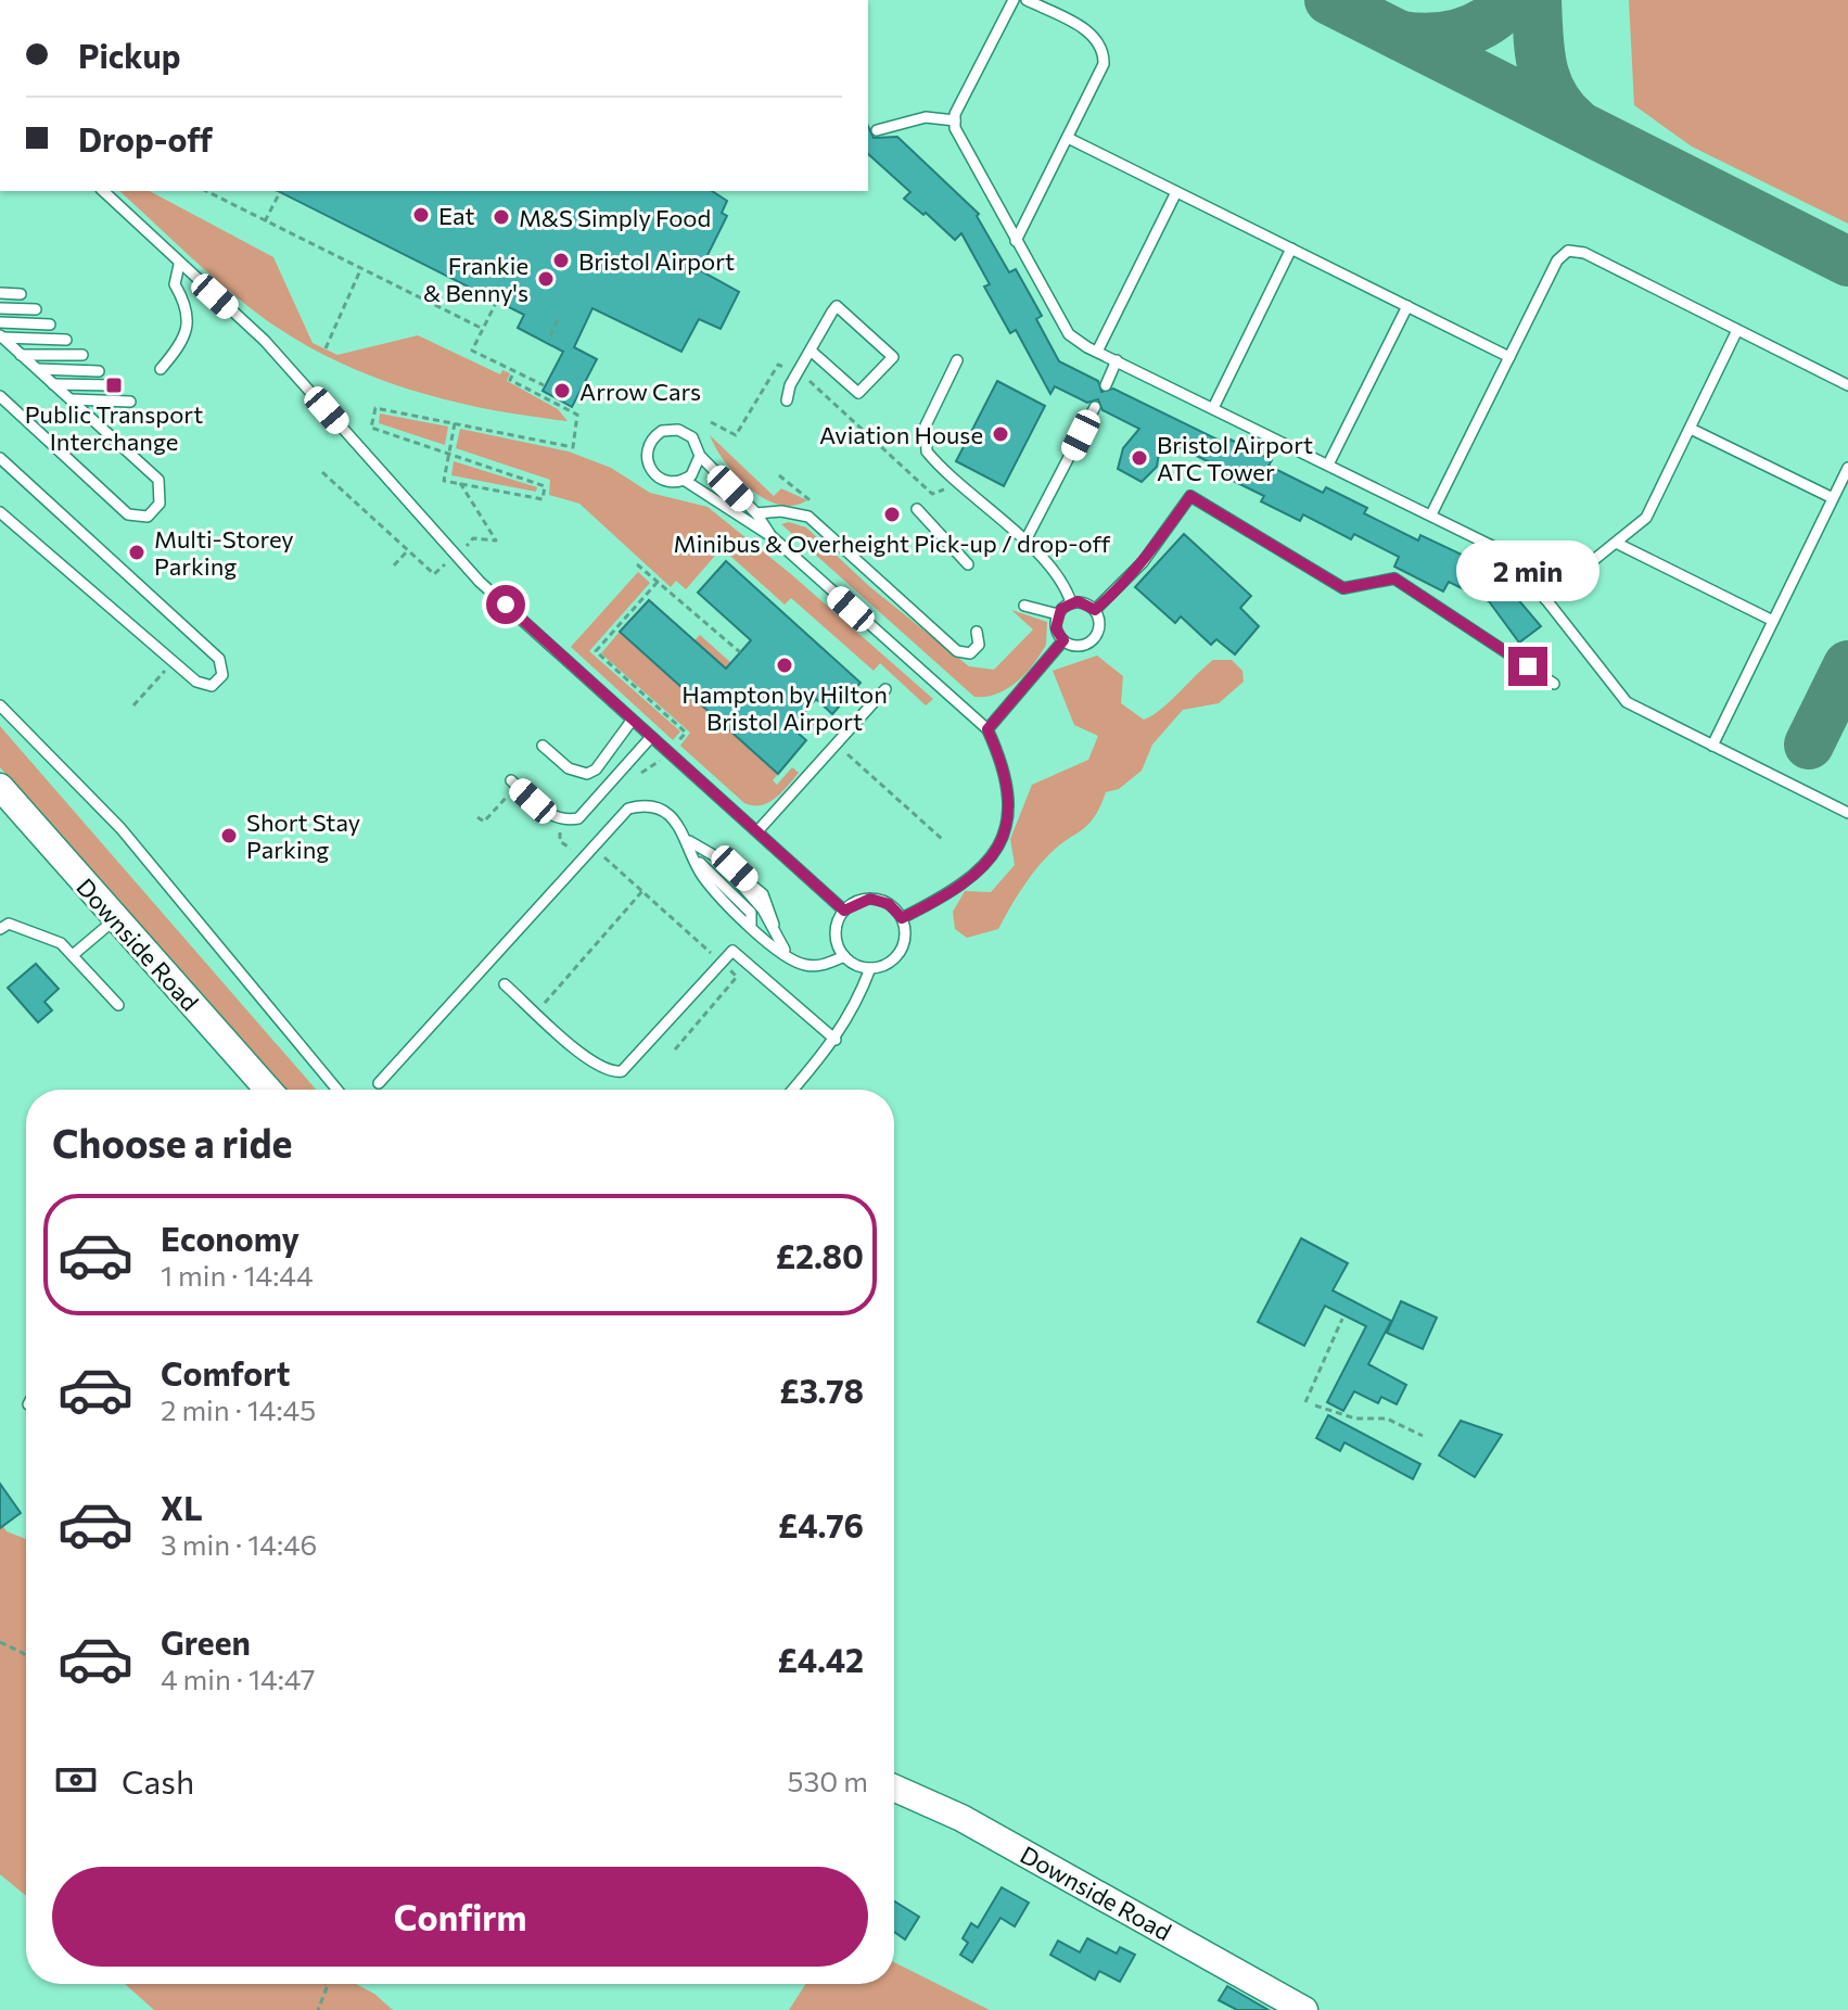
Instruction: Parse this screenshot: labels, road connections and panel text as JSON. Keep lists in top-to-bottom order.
{
  "streets": {
    "street": ["Downside Road"]
  },
  "places": {
    "other": [
      "Eat",
      "M&S Simply Food",
      "Bristol Airport",
      "Frankie & Benny's",
      "Arrow Cars",
      "Aviation House",
      "Bristol Airport ATC Tower",
      "Minibus & Overheight Pick-up / drop-off",
      "Multi-Storey Parking",
      "Hampton by Hilton Bristol Airport",
      "Short Stay Parking"
    ],
    "transit": ["Public Transport Interchange"]
  },
  "page": {
    "banner": ["Pickup", "Drop-off"],
    "bubble": "2 min",
    "heading": "Choose a ride",
    "list": [
      {
        "name": "Economy",
        "note": "1 min · 14:44",
        "value": "£2.80"
      },
      {
        "name": "Comfort",
        "note": "2 min · 14:45",
        "value": "£3.78"
      },
      {
        "name": "XL",
        "note": "3 min · 14:46",
        "value": "£4.76"
      },
      {
        "name": "Green",
        "note": "4 min · 14:47",
        "value": "£4.42"
      }
    ],
    "pay": ["Cash", "530 m"],
    "buttons": "Confirm"
  }
}
